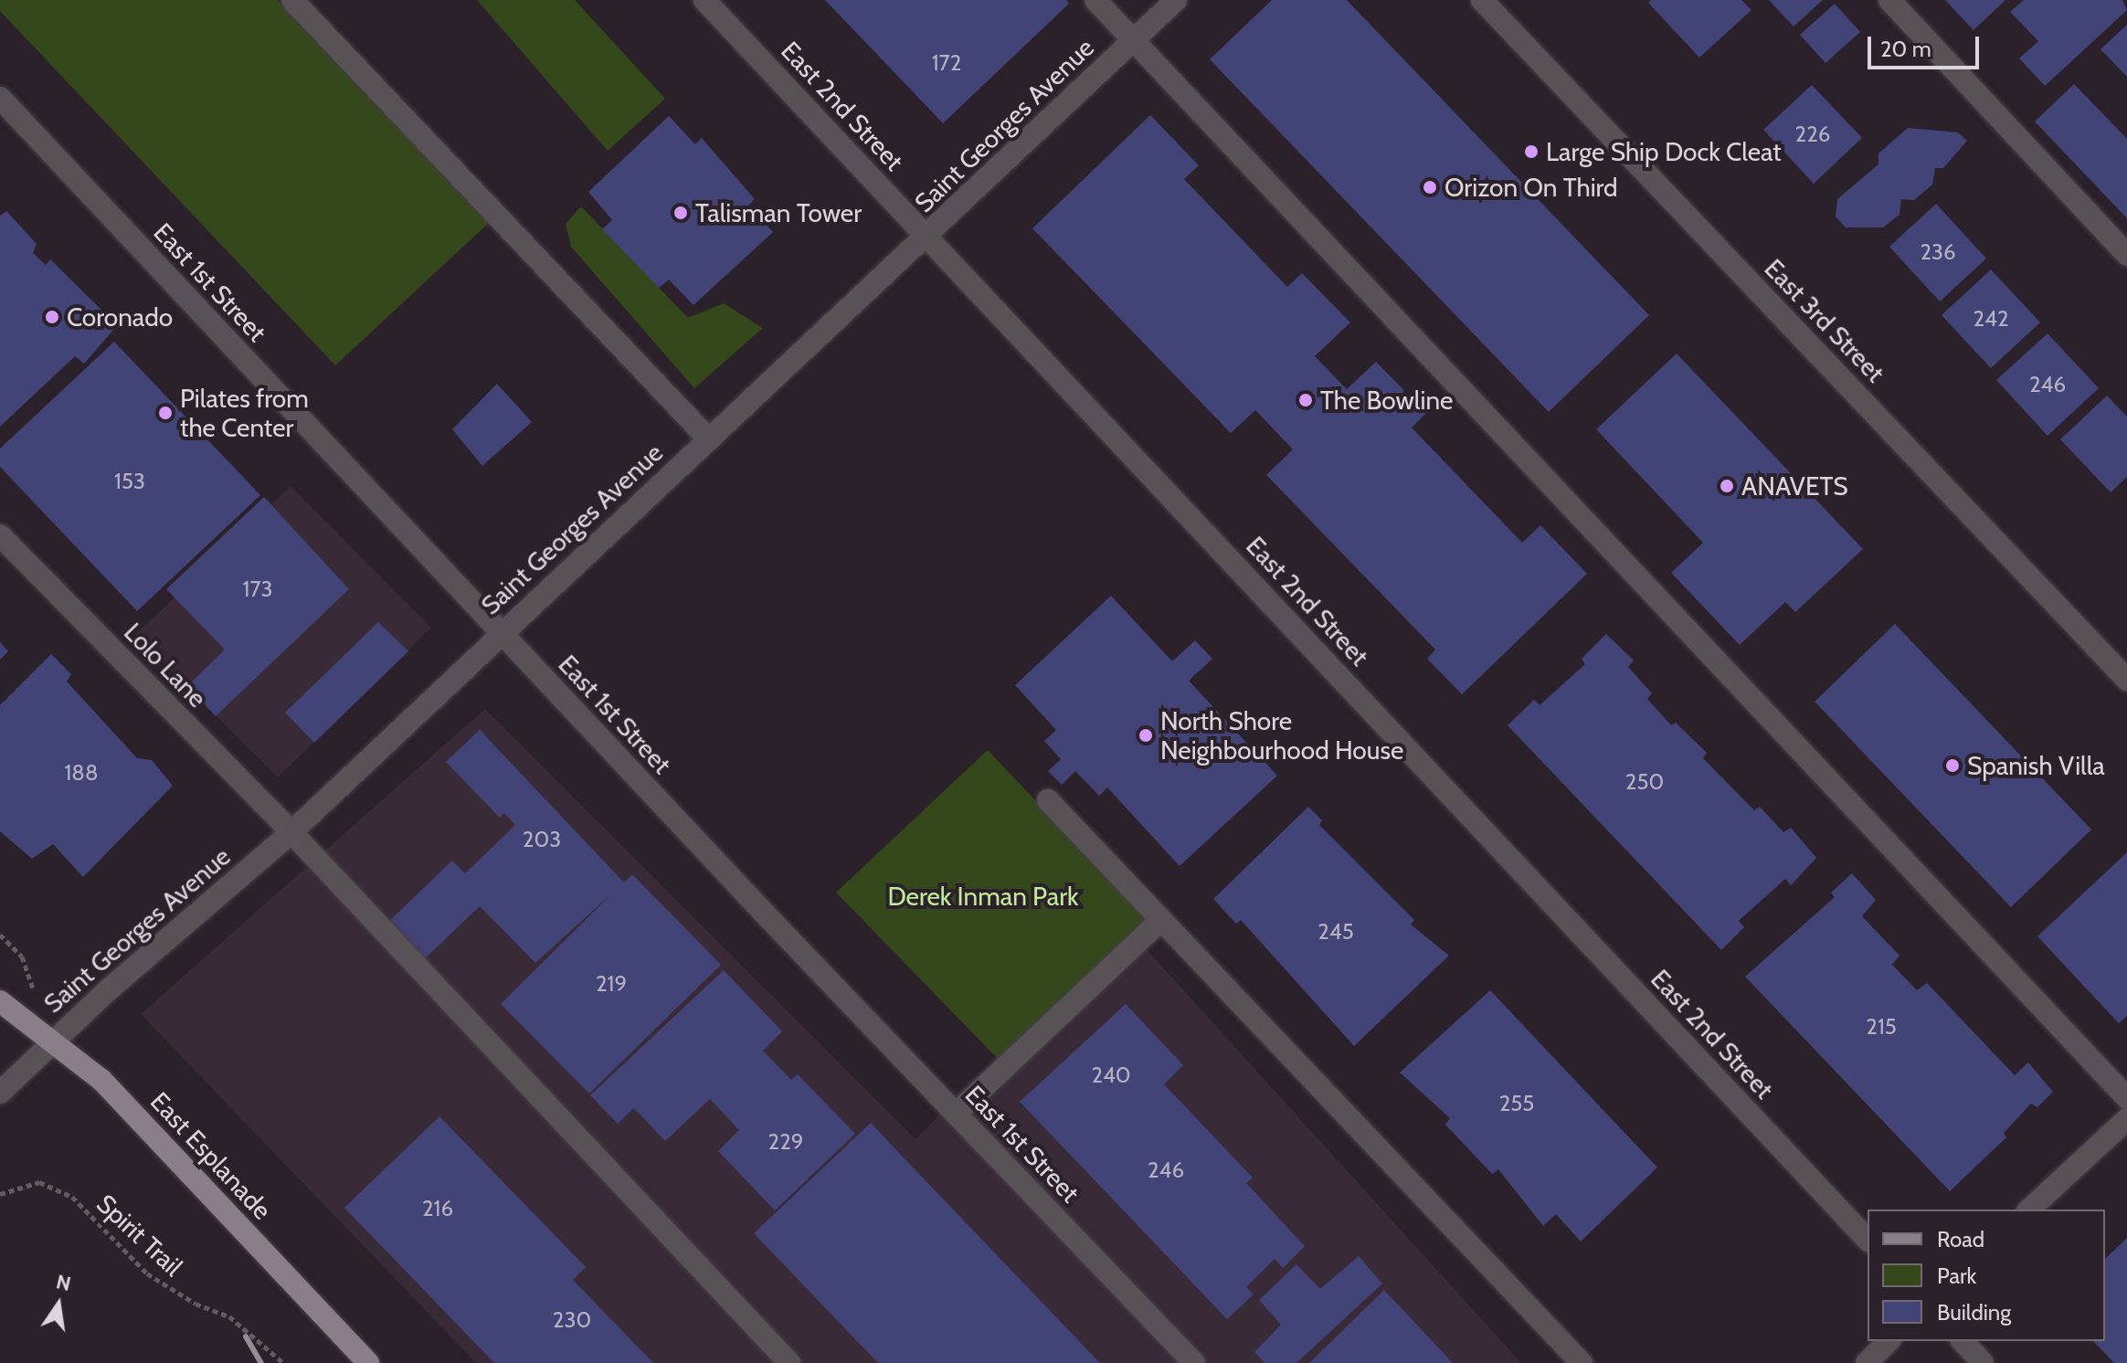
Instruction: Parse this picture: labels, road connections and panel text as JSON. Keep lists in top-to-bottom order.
{
  "streets": {
    "main road": ["East Esplanade"],
    "street": [
      "East 2nd Street",
      "Saint Georges Avenue",
      "East 1st Street",
      "East 3rd Street",
      "Lolo Lane"
    ],
    "path": ["Spirit Trail"]
  },
  "crossings": [
    ["East 2nd Street", "Saint Georges Avenue"],
    ["Saint Georges Avenue", "East 1st Street"],
    ["Saint Georges Avenue", "Lolo Lane"],
    ["Saint Georges Avenue", "East Esplanade"]
  ],
  "parks": ["Derek Inman Park"],
  "places": [
    "Large Ship Dock Cleat",
    "Orizon On Third",
    "Talisman Tower",
    "Coronado",
    "The Bowline",
    "Pilates from the Center",
    "ANAVETS",
    "North Shore Neighbourhood House",
    "Spanish Villa"
  ],
  "house_numbers": [
    "172",
    "226",
    "236",
    "242",
    "246",
    "153",
    "173",
    "188",
    "250",
    "203",
    "245",
    "219",
    "215",
    "240",
    "255",
    "229",
    "246",
    "216",
    "230"
  ],
  "legend": ["Road", "Park", "Building"],
  "scale_bar": "20 m",
  "north": "top"
}
